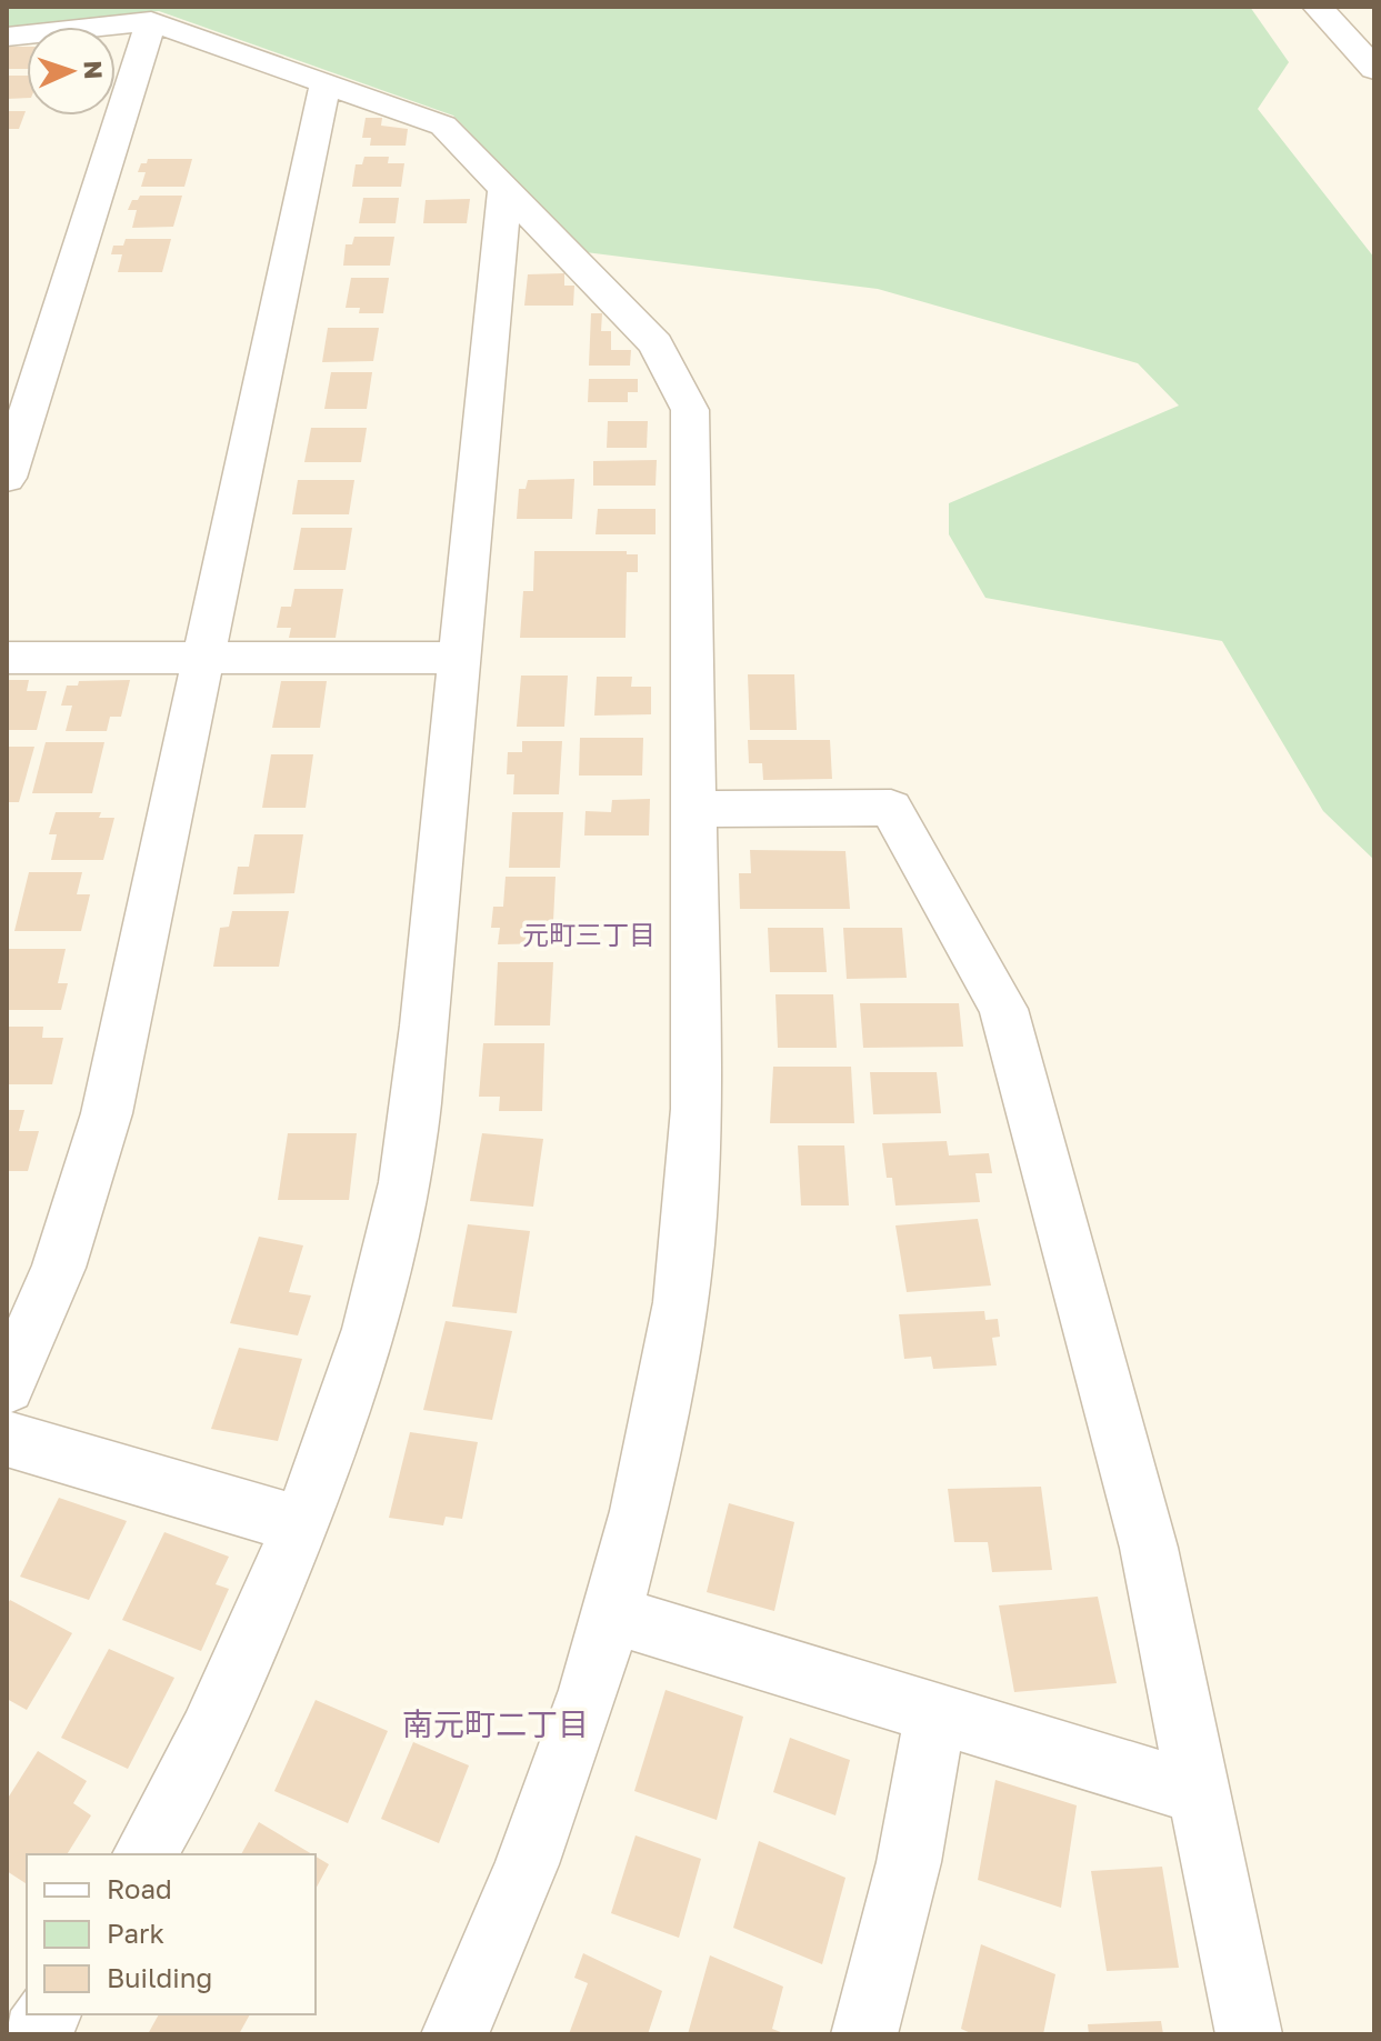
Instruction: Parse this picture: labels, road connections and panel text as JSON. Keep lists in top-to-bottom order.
{
  "districts": ["元町三丁目", "南元町二丁目"],
  "legend": ["Road", "Park", "Building"],
  "north": "right"
}
